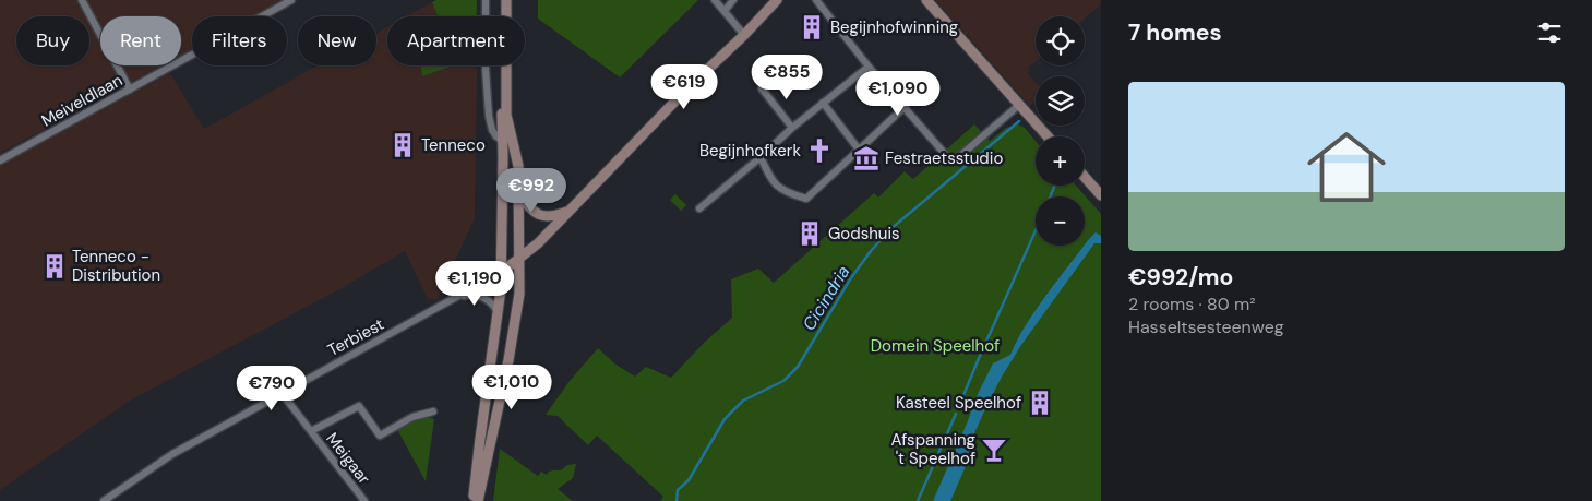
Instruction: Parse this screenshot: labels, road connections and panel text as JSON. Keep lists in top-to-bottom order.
{
  "streets": {
    "street": ["Meiveldlaan", "Terbiest", "Meigaar"]
  },
  "crossings": [
    ["Terbiest", "Meigaar"]
  ],
  "water": ["Cicindria"],
  "parks": ["Domein Speelhof"],
  "places": {
    "building": [
      "Begijnhofwinning",
      "Tenneco",
      "Godshuis",
      "Tenneco - Distribution",
      "Kasteel Speelhof"
    ],
    "church": ["Begijnhofkerk"],
    "museum": ["Festraetsstudio"],
    "bar": ["Afspanning 't Speelhof"]
  },
  "page": {
    "heading": "7 homes",
    "map_buttons": ["+", "−"],
    "chip": [
      "Buy",
      "Rent",
      "Filters",
      "New",
      "Apartment"
    ],
    "price": [
      "€855",
      "€619",
      "€1,090",
      "€992",
      "€1,190",
      "€1,010",
      "€790"
    ],
    "list": [
      {
        "name": "€992/mo",
        "note": "2 rooms · 80 m² · Hasseltsesteenweg"
      }
    ]
  }
}
